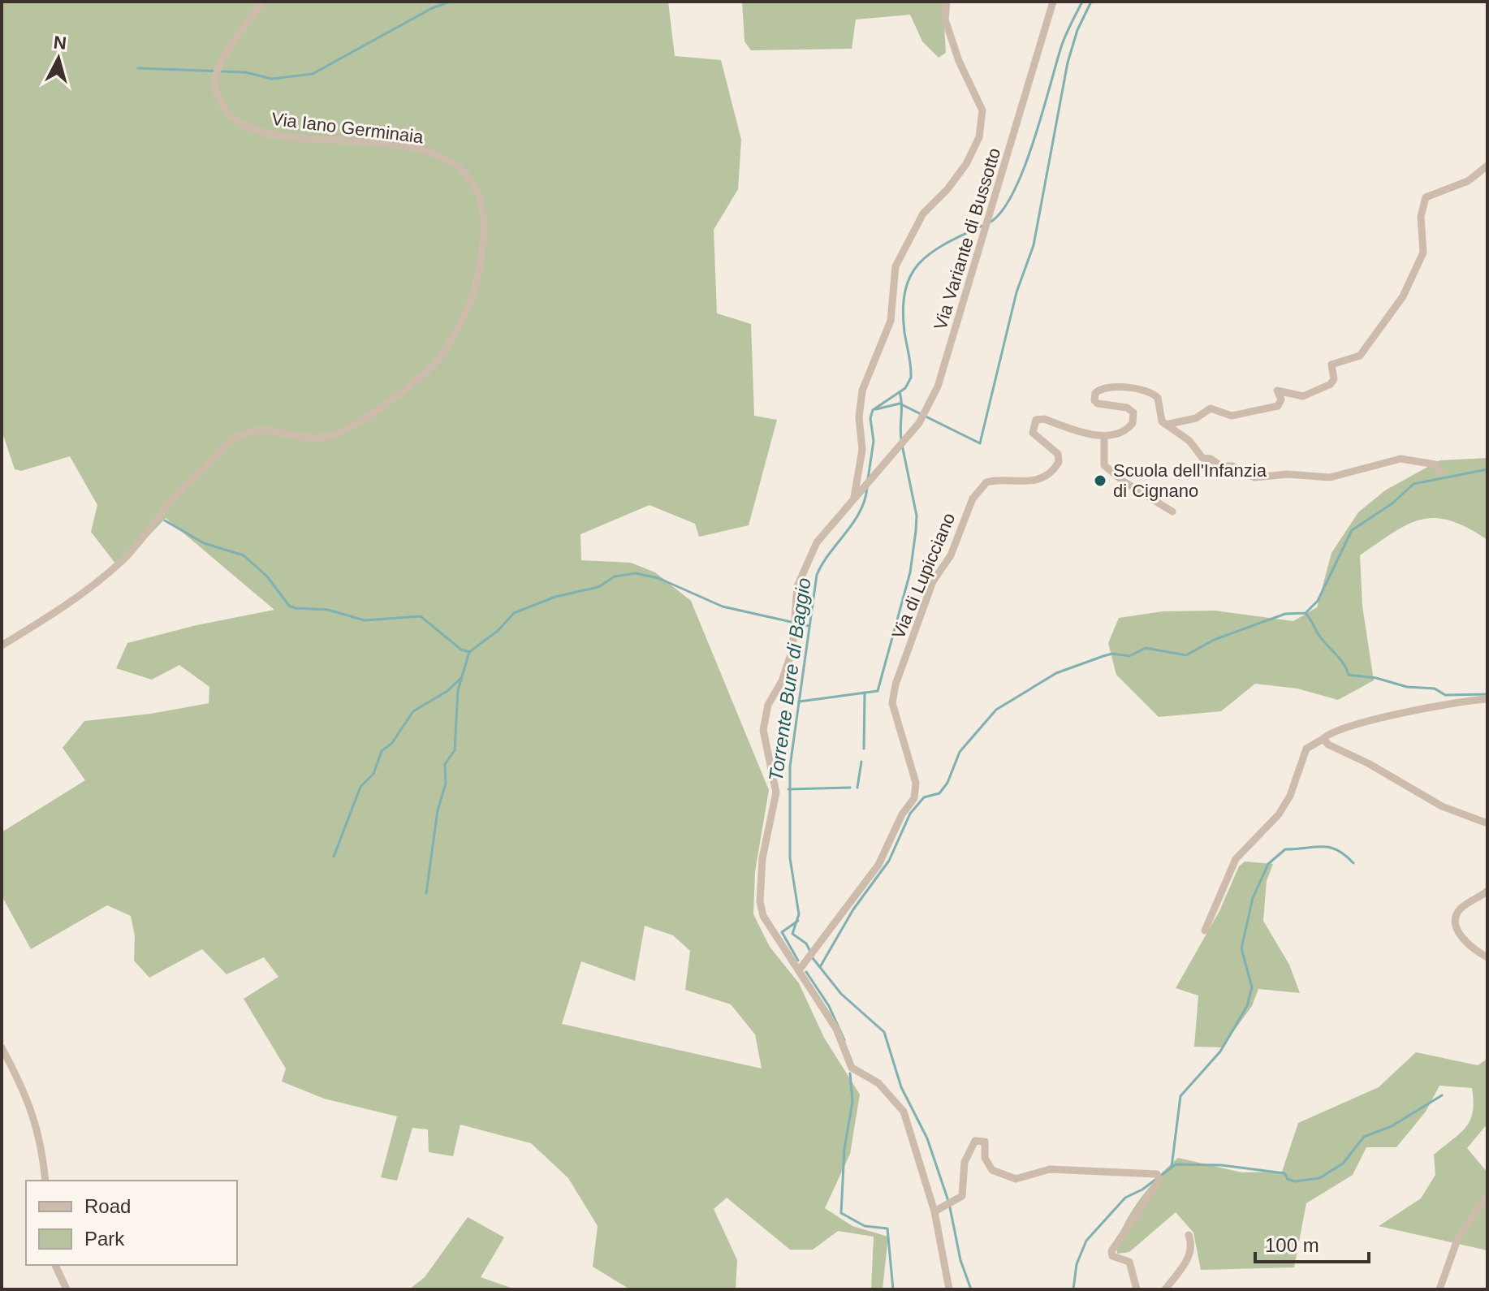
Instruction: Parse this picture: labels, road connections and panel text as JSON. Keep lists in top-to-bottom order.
{
  "streets": {
    "street": ["Via Iano Germinaia", "Via Variante di Bussotto", "Via di Lupicciano"]
  },
  "crossings": [
    ["Via Variante di Bussotto", "Via di Lupicciano"]
  ],
  "water": ["Torrente Bure di Baggio"],
  "places": ["Scuola dell'Infanzia di Cignano"],
  "legend": ["Road", "Park"],
  "scale_bar": "100 m",
  "north": "top"
}
